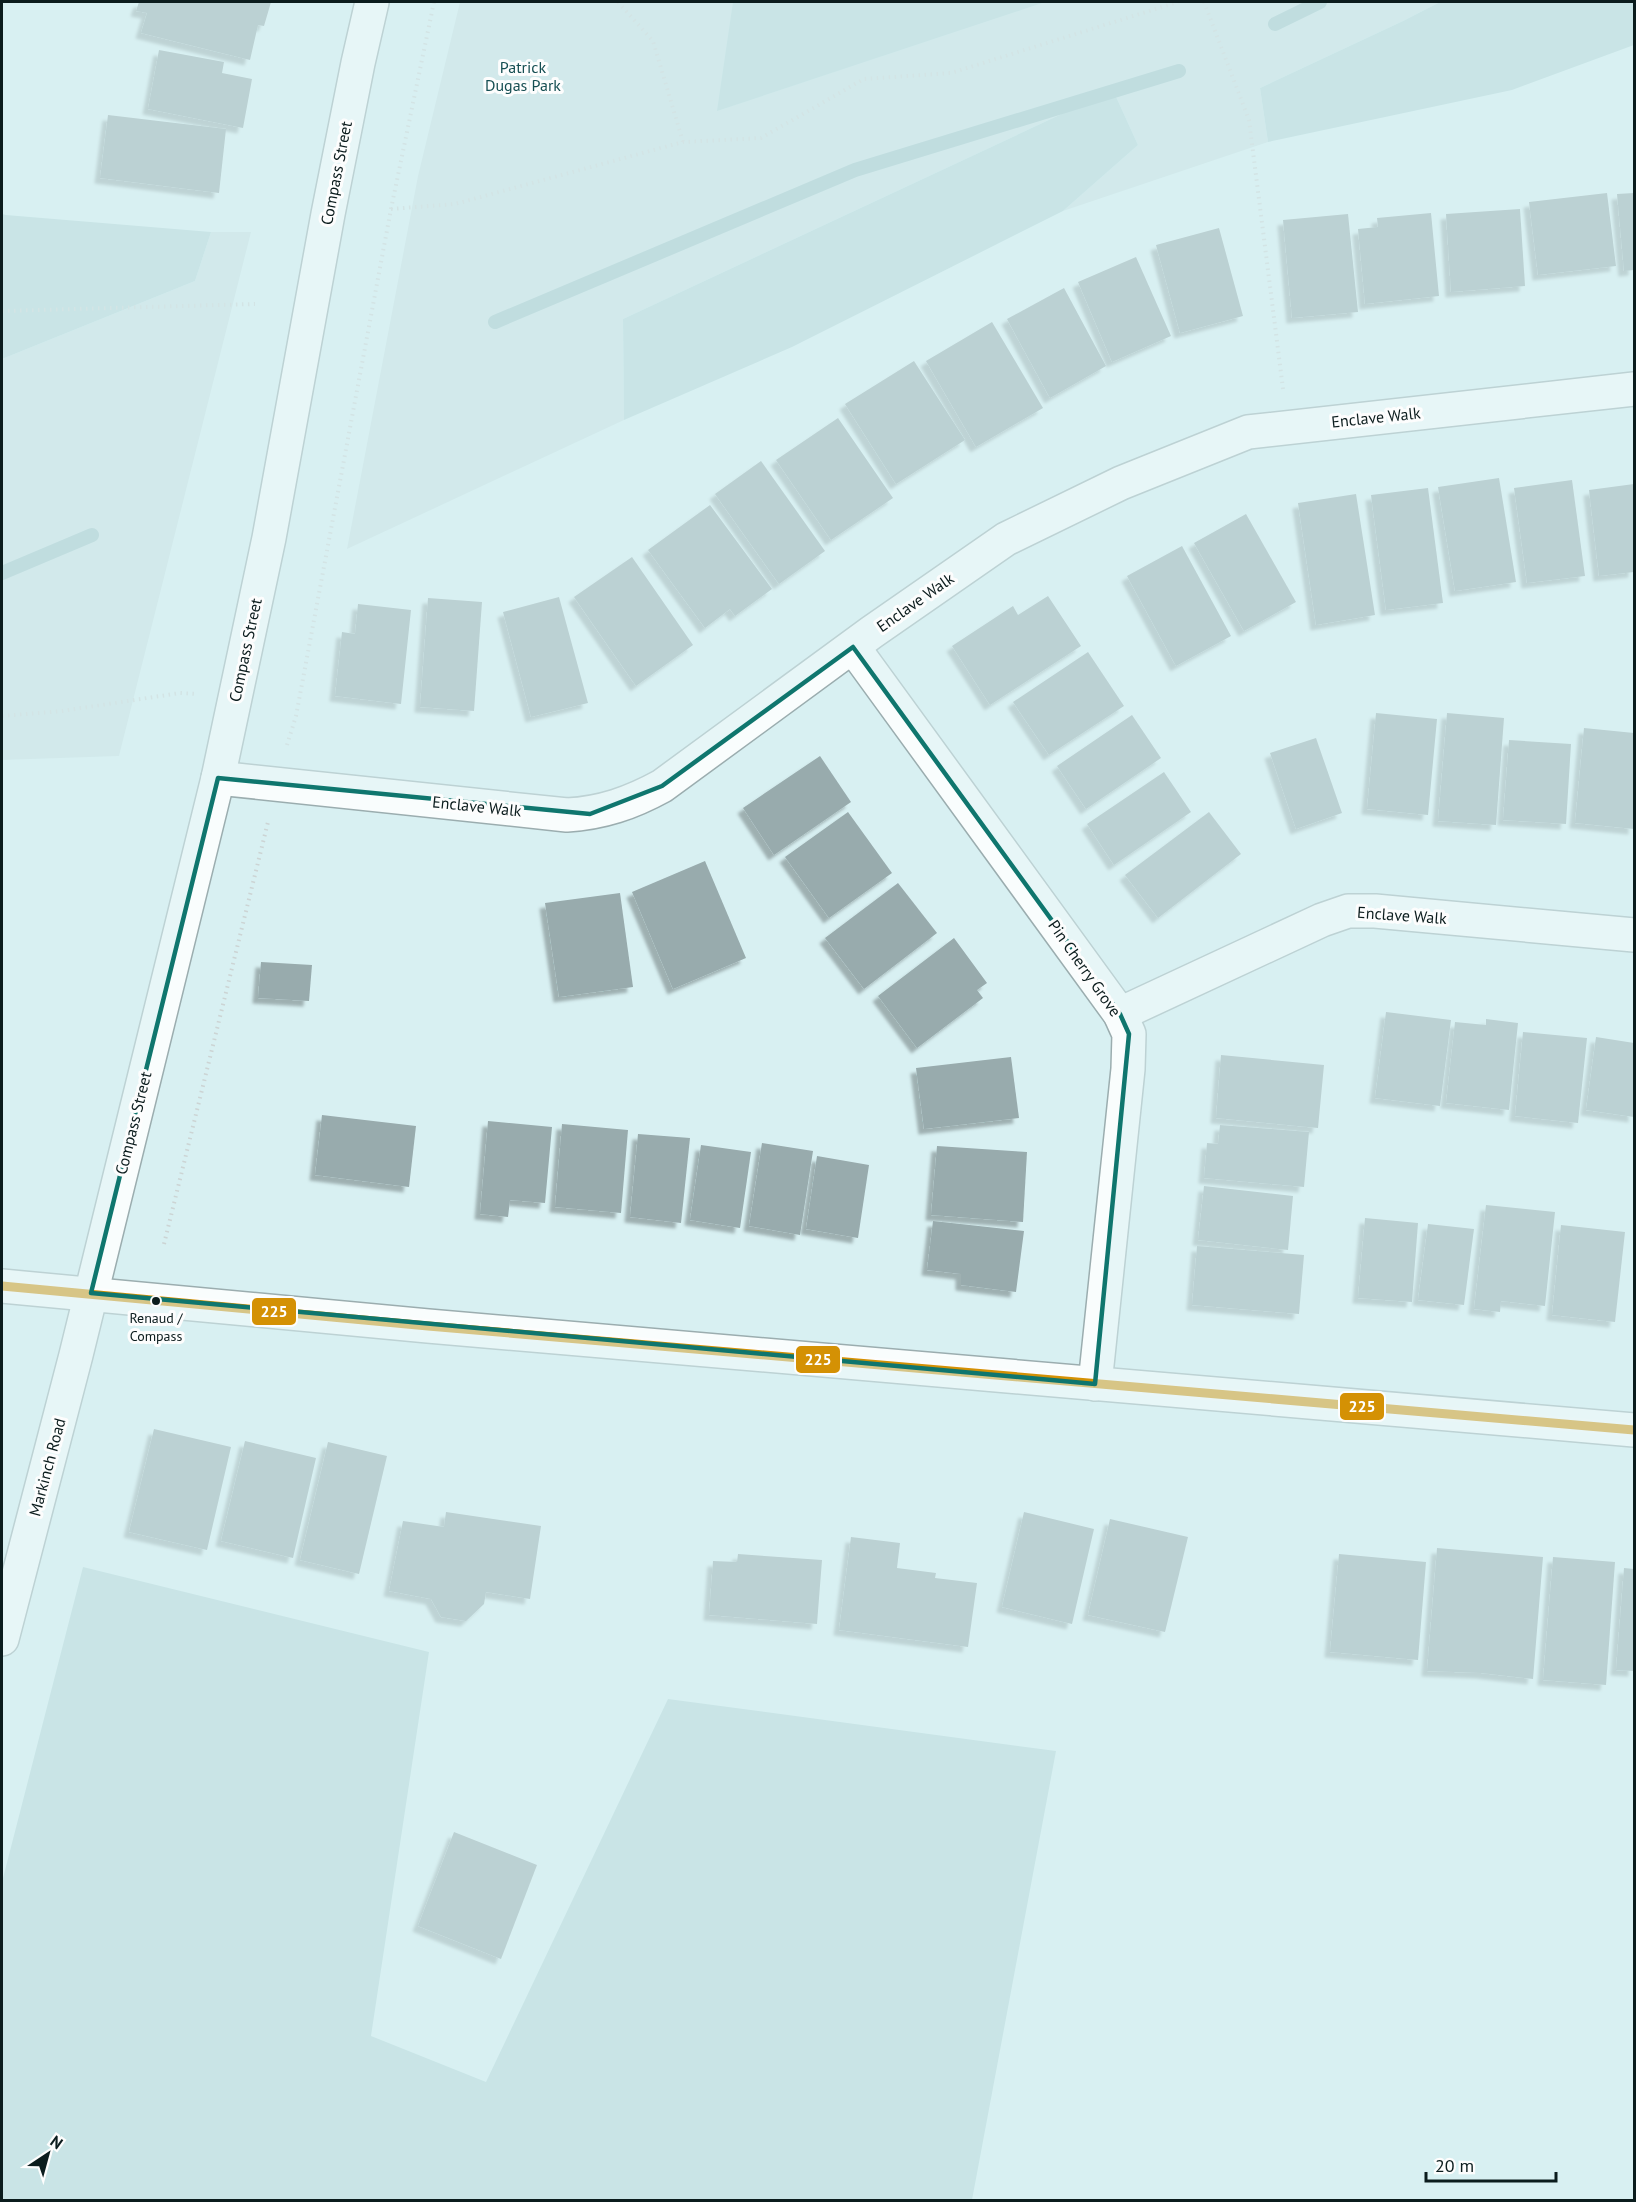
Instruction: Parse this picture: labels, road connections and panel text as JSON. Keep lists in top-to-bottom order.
{
  "streets": {
    "street": [
      "Compass Street",
      "Enclave Walk",
      "Pin Cherry Grove",
      "Markinch Road"
    ]
  },
  "crossings": [
    ["Compass Street", "Enclave Walk"],
    ["Compass Street", "Markinch Road"],
    ["Enclave Walk", "Pin Cherry Grove"]
  ],
  "parks": ["Patrick Dugas Park"],
  "places": ["Renaud / Compass"],
  "lines": ["transit line 225"],
  "scale_bar": "20 m",
  "north": "top right"
}
